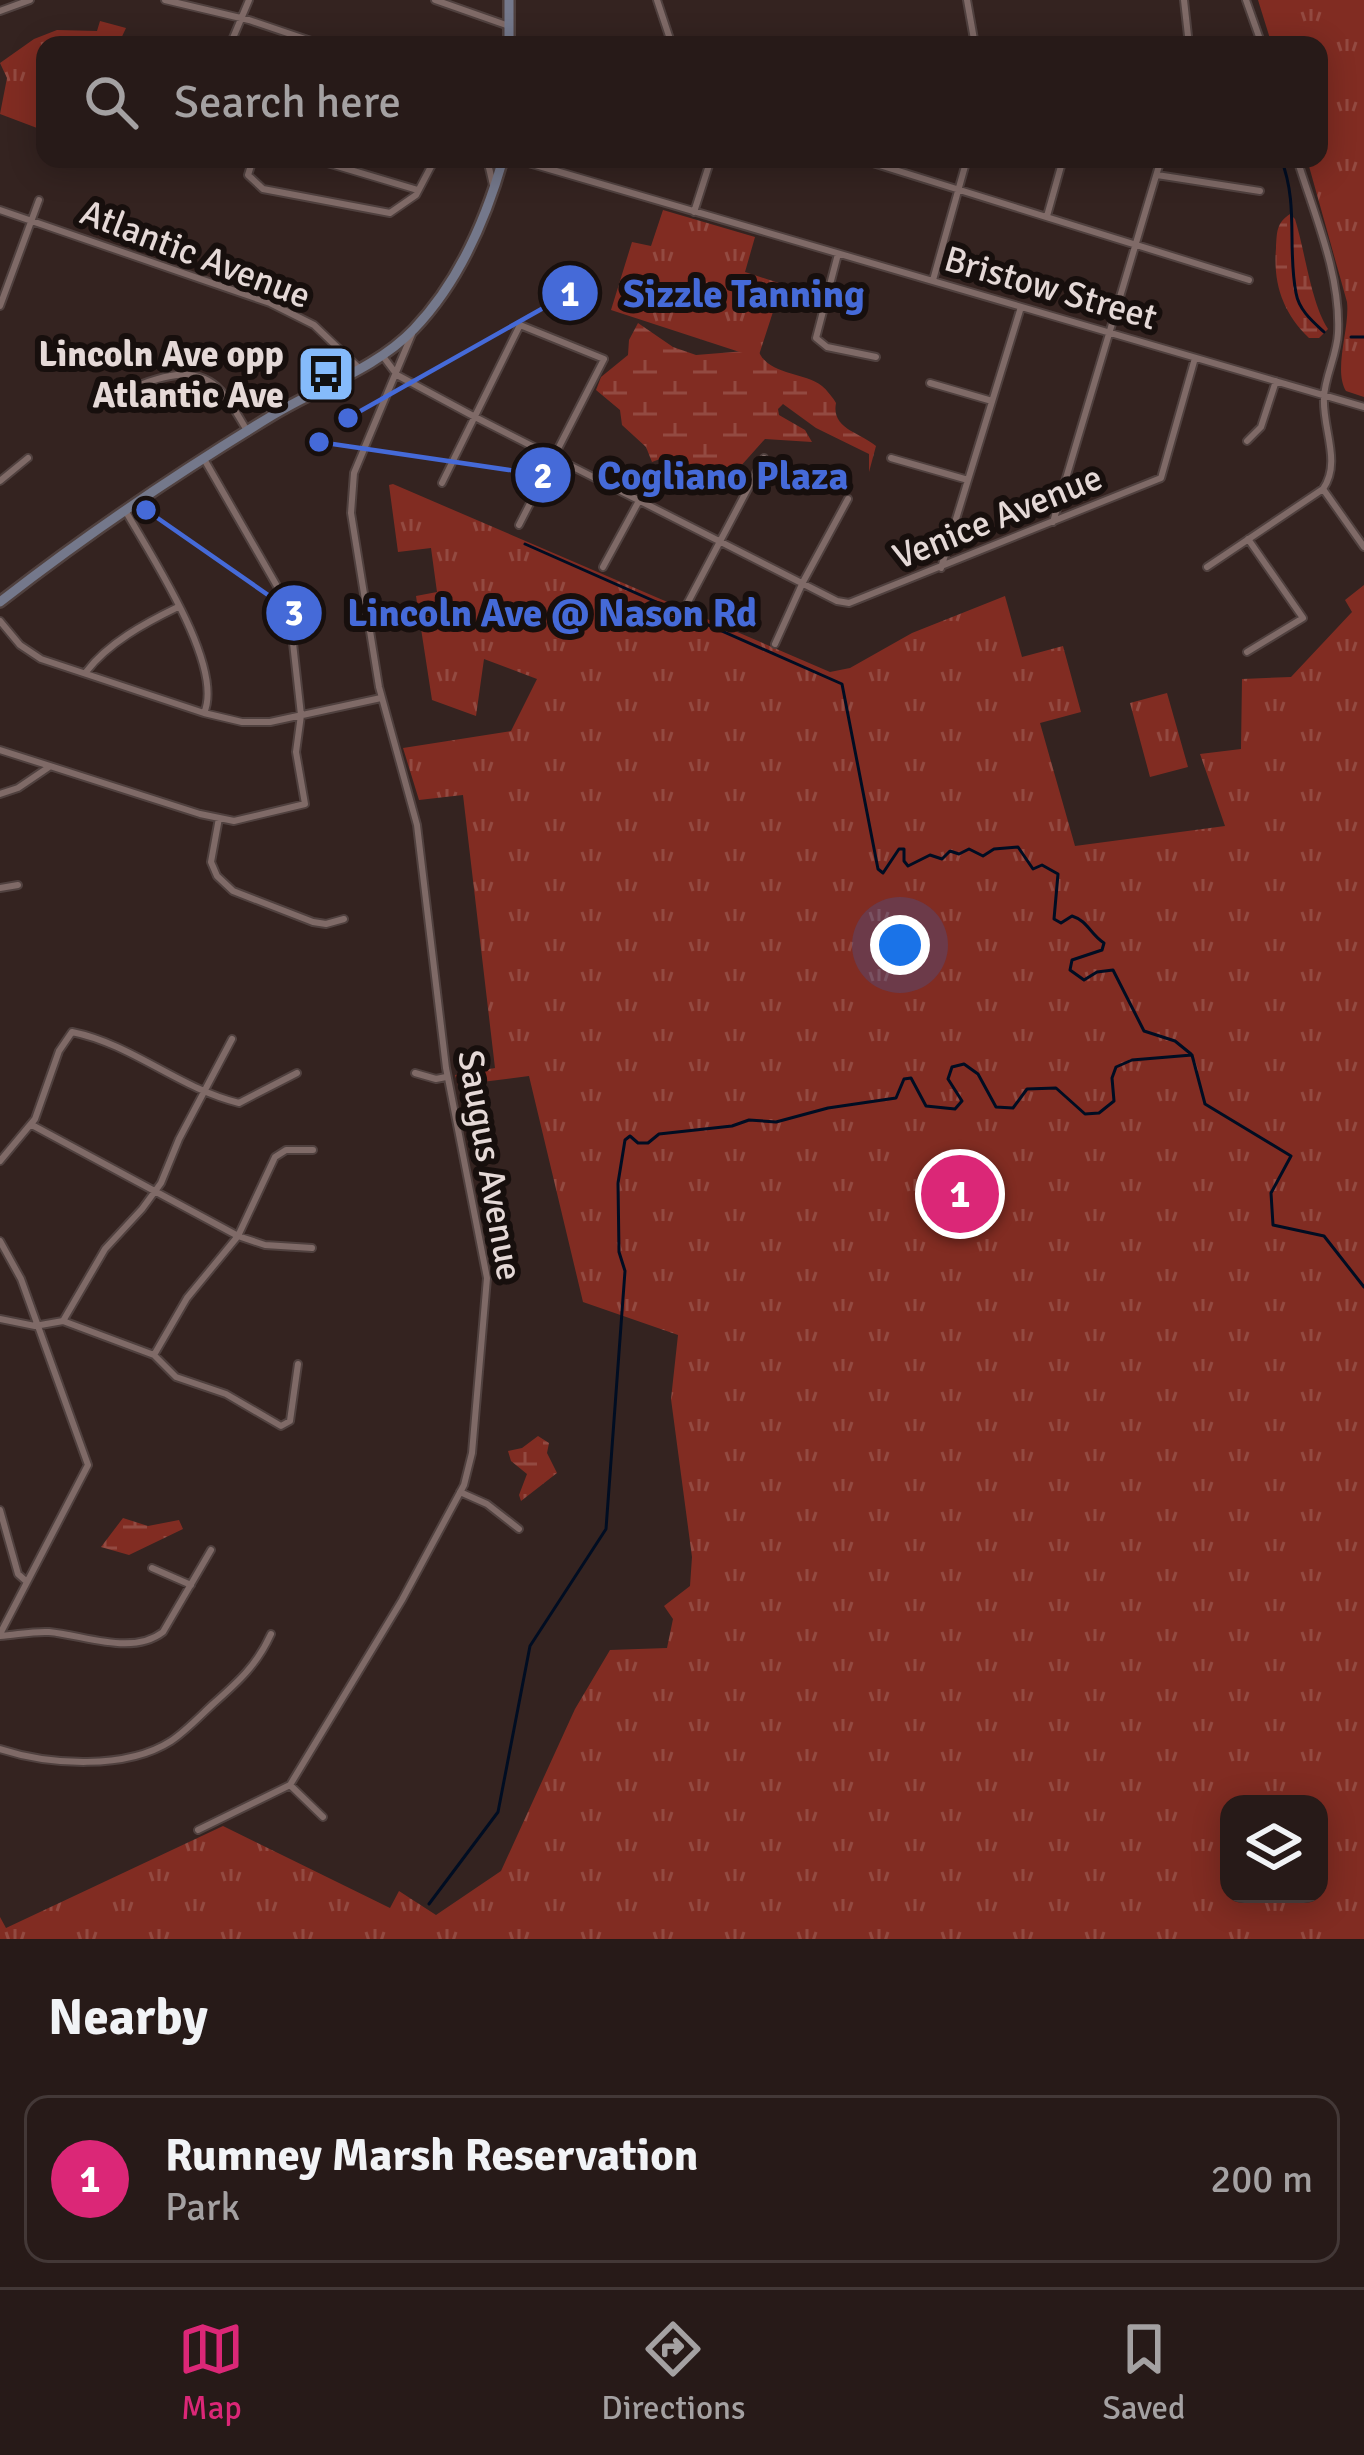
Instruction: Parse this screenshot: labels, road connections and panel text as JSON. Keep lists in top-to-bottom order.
{
  "streets": {
    "street": [
      "Atlantic Avenue",
      "Bristow Street",
      "Venice Avenue",
      "Saugus Avenue"
    ]
  },
  "crossings": [
    ["Bristow Street", "Venice Avenue"]
  ],
  "places": {
    "bus stop": ["Lincoln Ave opp Atlantic Ave"],
    "other": ["Sizzle Tanning", "Cogliano Plaza", "Lincoln Ave @ Nason Rd"]
  },
  "page": {
    "search": "Search here",
    "pins": "1",
    "heading": "Nearby",
    "list": [
      {
        "mark": "1",
        "name": "Rumney Marsh Reservation",
        "note": "Park",
        "value": "200 m"
      }
    ],
    "nav": ["Map", "Directions", "Saved"]
  }
}
